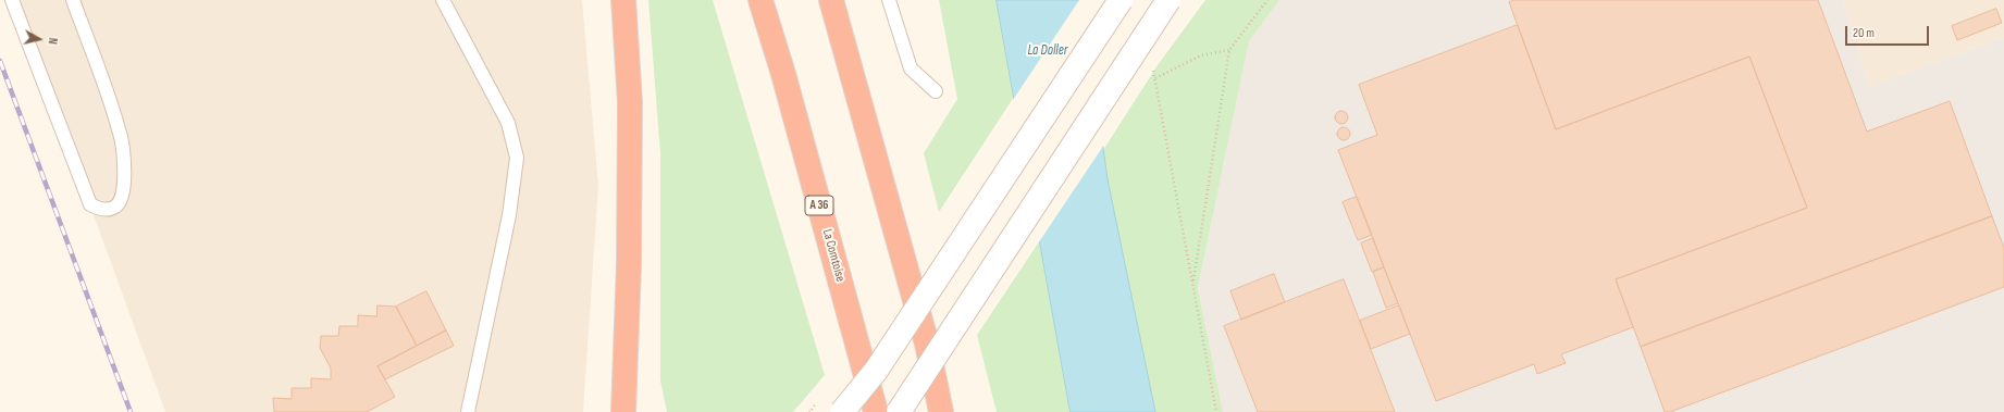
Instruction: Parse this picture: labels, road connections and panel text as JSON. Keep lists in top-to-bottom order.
{
  "streets": {
    "highway": ["A 36", "La Comtoise"]
  },
  "water": ["La Doller"],
  "scale_bar": "20 m",
  "north": "right"
}
